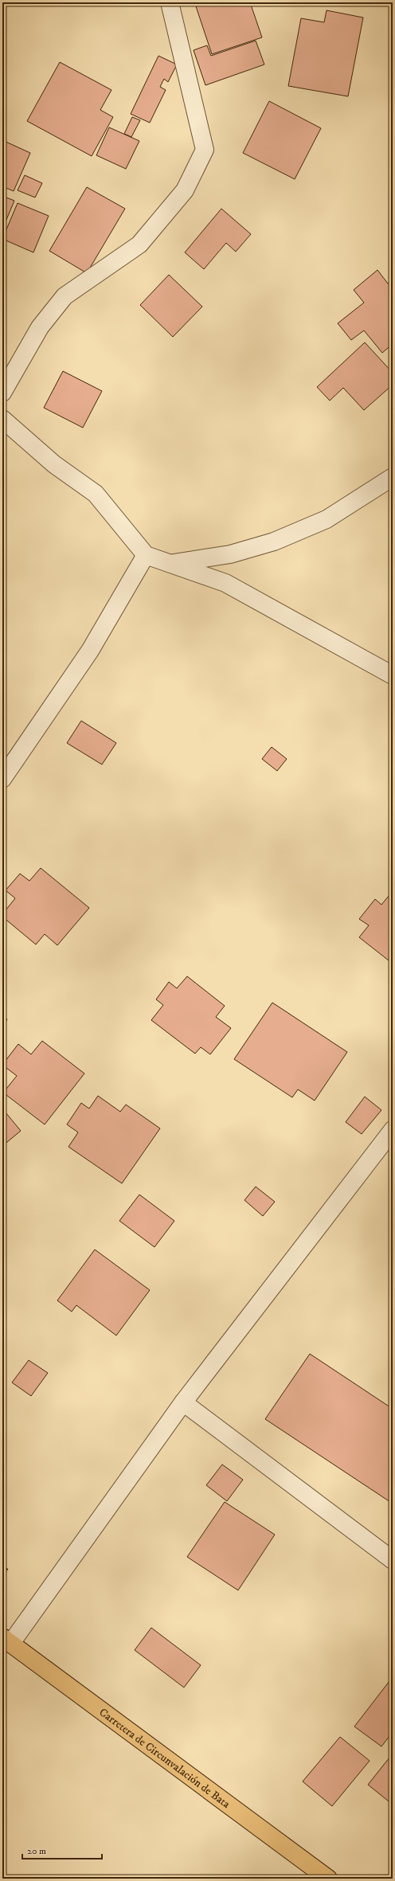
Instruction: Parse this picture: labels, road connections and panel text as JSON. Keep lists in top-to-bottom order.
{
  "streets": {
    "main road": ["Carretera de Circunvalación de Bata"]
  },
  "scale_bar": "20 m"
}
